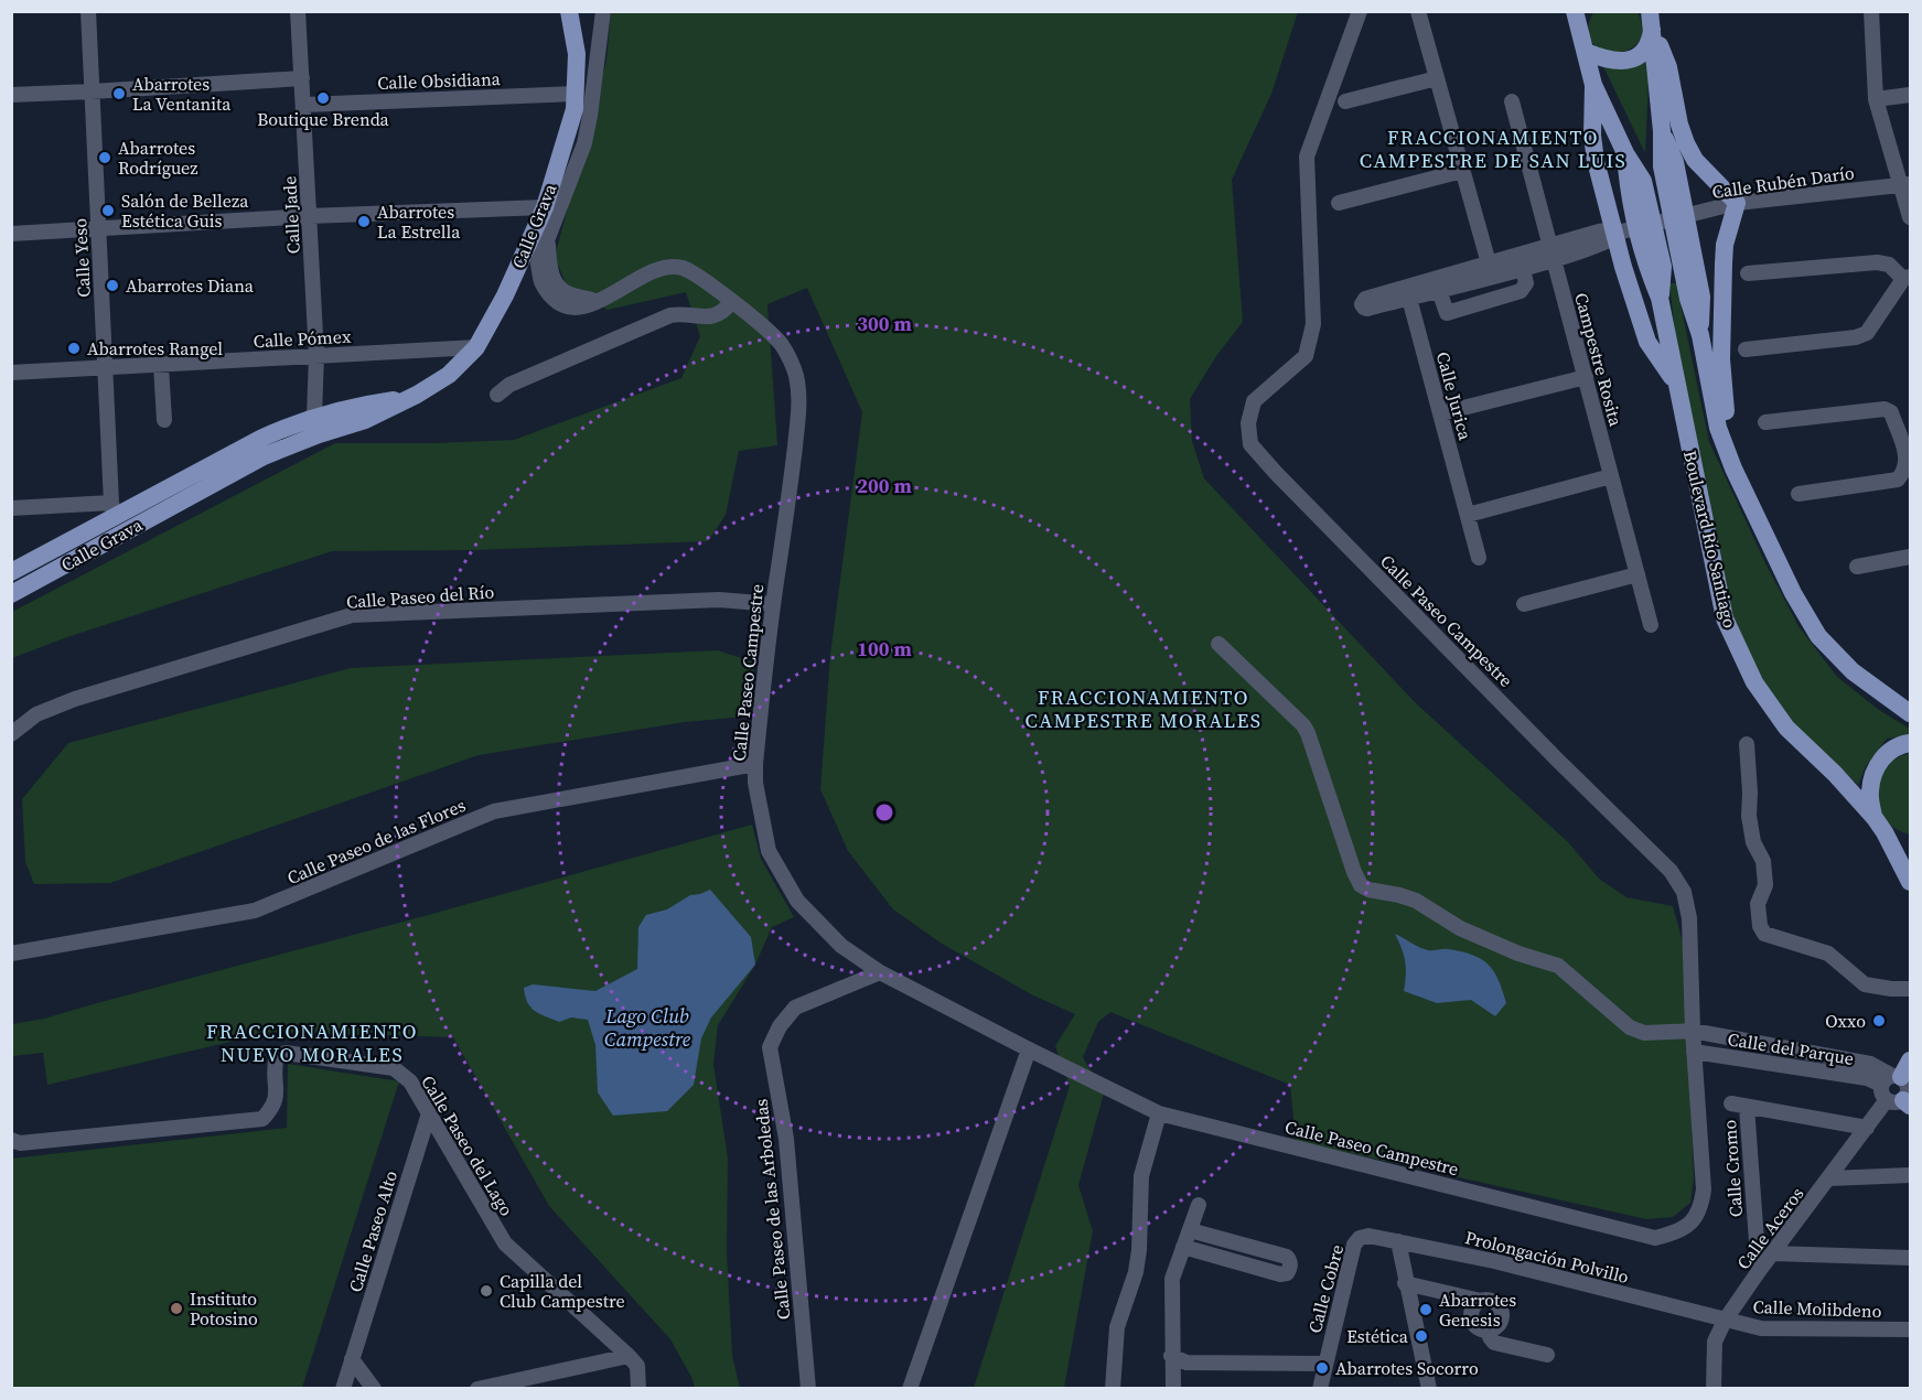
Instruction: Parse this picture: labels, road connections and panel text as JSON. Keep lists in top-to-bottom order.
{
  "streets": {
    "main road": ["Calle Grava", "Boulevard Río Santiago"],
    "street": [
      "Calle Obsidiana",
      "Calle Rubén Darío",
      "Calle Jade",
      "Calle Yeso",
      "Calle Pómex",
      "Campestre Rosita",
      "Calle Jurica",
      "Calle Paseo del Río",
      "Calle Paseo Campestre",
      "Calle Paseo de las Flores",
      "Calle del Parque",
      "Calle Paseo del Lago",
      "Calle Cromo",
      "Calle Paseo de las Arboledas",
      "Calle Aceros",
      "Calle Paseo Alto",
      "Prolongación Polvillo",
      "Calle Cobre",
      "Calle Molibdeno"
    ]
  },
  "crossings": [
    ["Calle Obsidiana", "Calle Jade"],
    ["Calle Obsidiana", "Calle Grava"],
    ["Calle Rubén Darío", "Campestre Rosita"],
    ["Calle Jade", "Calle Grava"],
    ["Calle Jade", "Calle Pómex"],
    ["Calle Grava", "Calle Yeso"],
    ["Calle Grava", "Calle Pómex"],
    ["Calle Yeso", "Calle Pómex"],
    ["Calle Paseo del Río", "Calle Paseo Campestre"],
    ["Calle Paseo Campestre", "Calle Paseo de las Flores"],
    ["Calle Paseo Campestre", "Calle del Parque"],
    ["Calle Paseo Campestre", "Calle Paseo de las Arboledas"],
    ["Calle del Parque", "Calle Aceros"],
    ["Calle Paseo del Lago", "Calle Paseo Alto"],
    ["Calle Cromo", "Calle Aceros"],
    ["Calle Aceros", "Prolongación Polvillo"],
    ["Calle Aceros", "Calle Molibdeno"],
    ["Prolongación Polvillo", "Calle Cobre"],
    ["Prolongación Polvillo", "Calle Molibdeno"]
  ],
  "districts": ["FRACCIONAMIENTO CAMPESTRE DE SAN LUIS", "FRACCIONAMIENTO CAMPESTRE MORALES", "FRACCIONAMIENTO NUEVO MORALES"],
  "water": ["Lago Club Campestre"],
  "places": [
    "Abarrotes La Ventanita",
    "Boutique Brenda",
    "Abarrotes Rodríguez",
    "Salón de Belleza Estética Guis",
    "Abarrotes La Estrella",
    "Abarrotes Diana",
    "Abarrotes Rangel",
    "Oxxo",
    "Capilla del Club Campestre",
    "Instituto Potosino",
    "Abarrotes Genesis",
    "Estética",
    "Abarrotes Socorro"
  ],
  "rings": ["300 m", "200 m", "100 m"]
}
